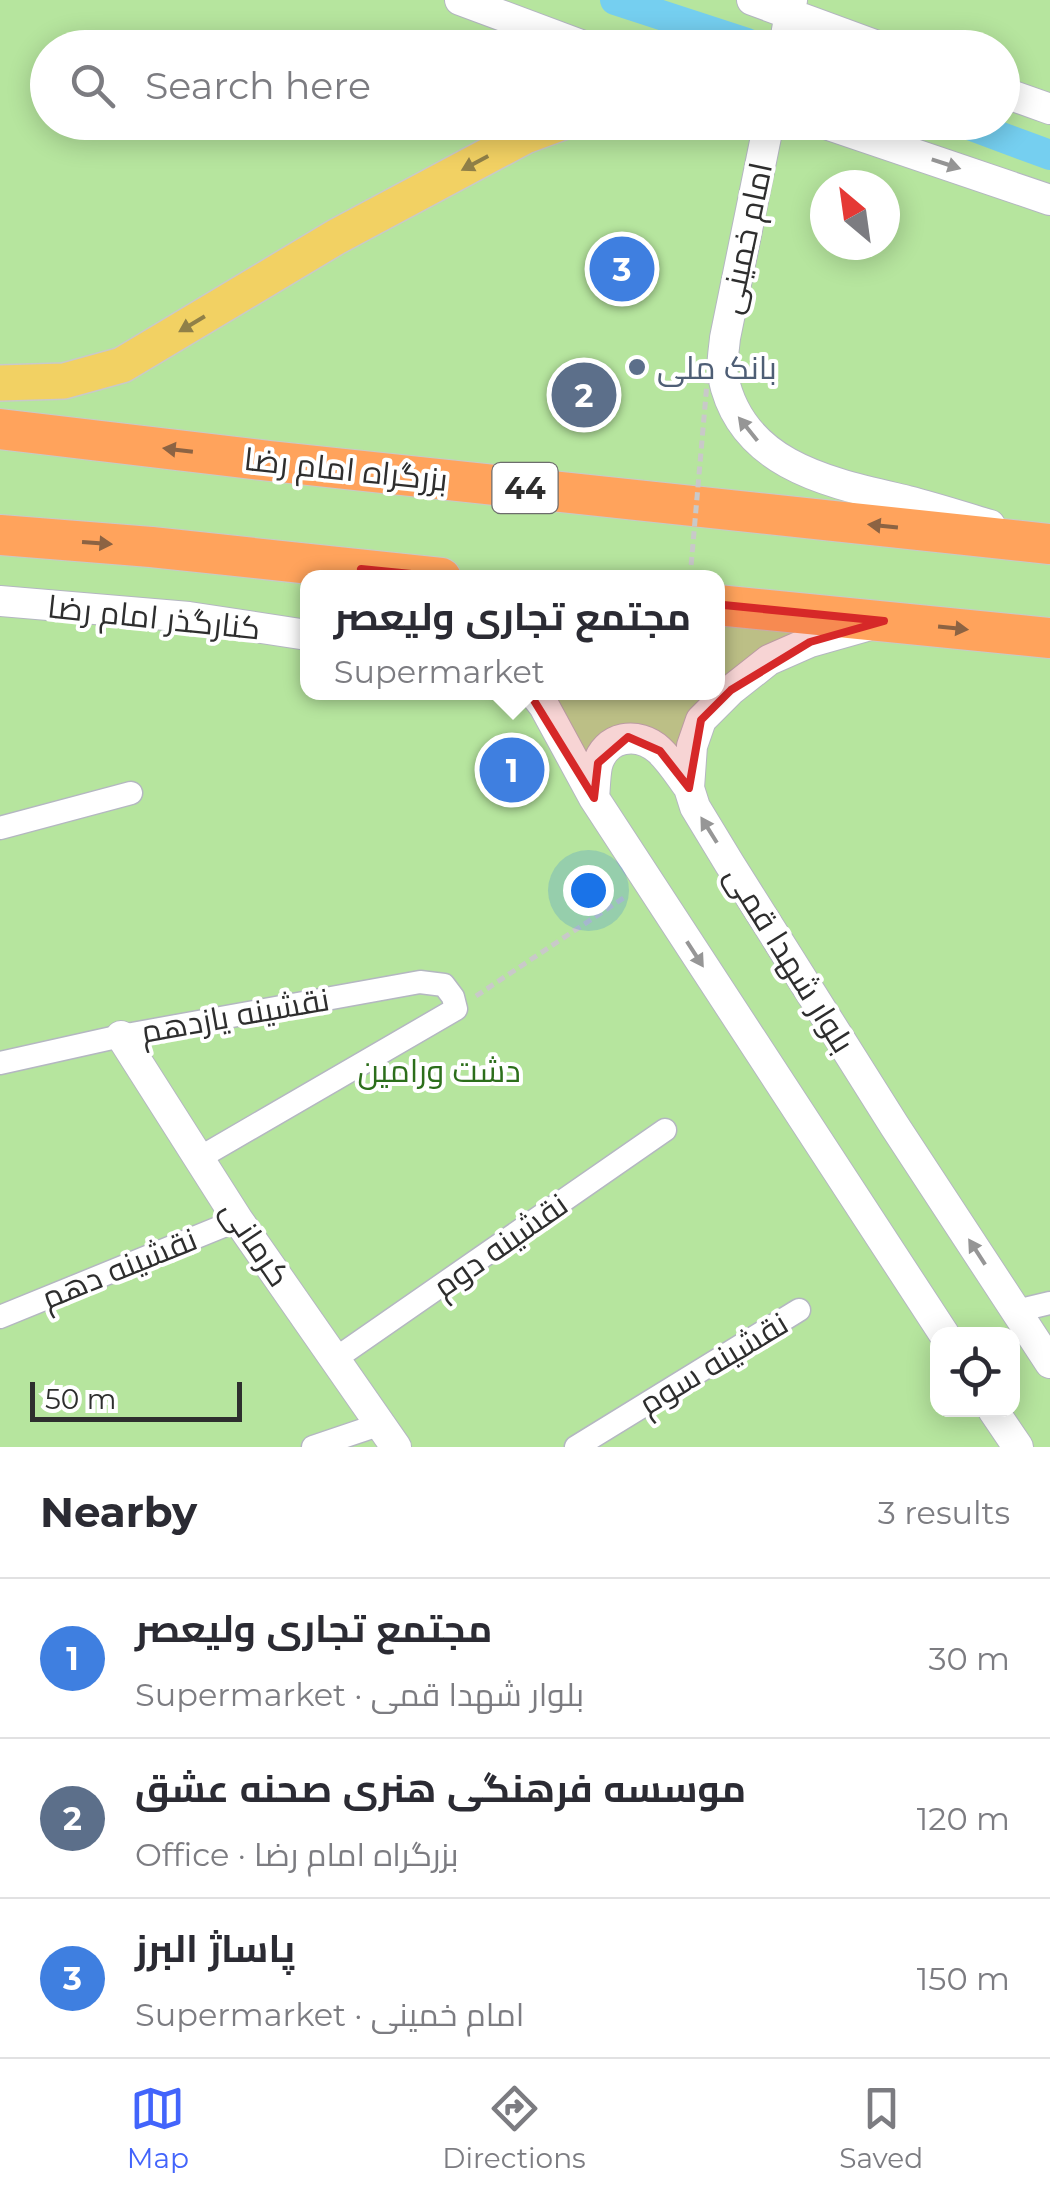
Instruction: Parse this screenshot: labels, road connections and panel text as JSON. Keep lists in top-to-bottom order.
{
  "streets": {
    "highway": ["بزرگراه امام رضا", "44"],
    "main road": [
      "امام خمینی",
      "کنارگذر امام رضا",
      "بلوار شهدا قمی",
      "کرمانی"
    ],
    "street": [
      "نقشینه یازدهم",
      "نقشینه دوم",
      "نقشینه دهم",
      "نقشینه سوم"
    ]
  },
  "crossings": [
    ["امام خمینی", "بزرگراه امام رضا"],
    ["نقشینه یازدهم", "کرمانی"],
    ["کرمانی", "نقشینه دوم"],
    ["کرمانی", "نقشینه دهم"]
  ],
  "parks": ["دشت ورامین"],
  "places": ["بانک ملی"],
  "scale_bar": "50 m",
  "north": "top left",
  "page": {
    "search": "Search here",
    "pins": ["3", "2", "1"],
    "popup": ["مجتمع تجاری ولیعصر", "Supermarket"],
    "scale": "50 m",
    "heading": ["Nearby", "3 results"],
    "list": [
      {
        "mark": "1",
        "name": "مجتمع تجاری ولیعصر",
        "note": "Supermarket · بلوار شهدا قمی",
        "value": "30 m"
      },
      {
        "mark": "2",
        "name": "موسسه فرهنگی هنری صحنه عشق",
        "note": "Office · بزرگراه امام رضا",
        "value": "120 m"
      },
      {
        "mark": "3",
        "name": "پاساژ البرز",
        "note": "Supermarket · امام خمینی",
        "value": "150 m"
      }
    ],
    "nav": ["Map", "Directions", "Saved"]
  }
}
